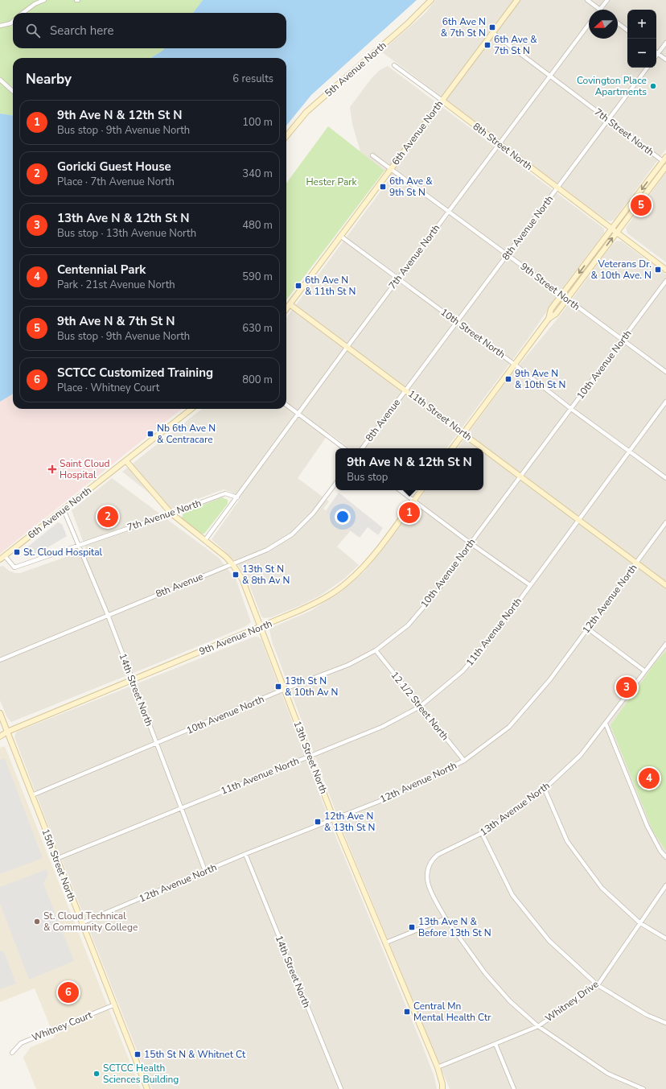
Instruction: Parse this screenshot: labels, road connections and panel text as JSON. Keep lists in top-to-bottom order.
{
  "streets": {
    "street": [
      "5th Avenue North",
      "7th Street North",
      "6th Avenue North",
      "8th Street North",
      "8th Avenue North",
      "7th Avenue North",
      "9th Street North",
      "10th Street North",
      "10th Avenue North",
      "11th Street North",
      "8th Avenue",
      "12th Avenue North",
      "11th Avenue North",
      "9th Avenue North",
      "14th Street North",
      "12 1/2 Street North",
      "13th Street North",
      "13th Avenue North",
      "15th Street North",
      "Whitney Drive",
      "Whitney Court"
    ]
  },
  "crossings": [
    ["7th Street North", "6th Avenue North"],
    ["7th Street North", "8th Avenue North"],
    ["7th Street North", "7th Avenue North"],
    ["6th Avenue North", "8th Street North"],
    ["6th Avenue North", "7th Avenue North"],
    ["6th Avenue North", "9th Street North"],
    ["6th Avenue North", "10th Street North"],
    ["6th Avenue North", "11th Street North"],
    ["6th Avenue North", "14th Street North"],
    ["6th Avenue North", "13th Street North"],
    ["8th Street North", "8th Avenue North"],
    ["8th Street North", "7th Avenue North"],
    ["8th Avenue North", "9th Street North"],
    ["8th Avenue North", "10th Street North"],
    ["8th Avenue North", "11th Street North"],
    ["8th Avenue North", "8th Avenue"],
    ["7th Avenue North", "9th Street North"],
    ["7th Avenue North", "10th Street North"],
    ["7th Avenue North", "11th Street North"],
    ["7th Avenue North", "14th Street North"],
    ["7th Avenue North", "13th Street North"],
    ["9th Street North", "10th Avenue North"],
    ["10th Street North", "10th Avenue North"],
    ["10th Street North", "11th Avenue North"],
    ["10th Avenue North", "11th Street North"],
    ["10th Avenue North", "14th Street North"],
    ["10th Avenue North", "12 1/2 Street North"],
    ["10th Avenue North", "13th Street North"],
    ["10th Avenue North", "15th Street North"],
    ["11th Street North", "8th Avenue"],
    ["11th Street North", "12th Avenue North"],
    ["11th Street North", "11th Avenue North"],
    ["8th Avenue", "14th Street North"],
    ["8th Avenue", "13th Street North"],
    ["12th Avenue North", "14th Street North"],
    ["12th Avenue North", "12 1/2 Street North"],
    ["12th Avenue North", "13th Street North"],
    ["12th Avenue North", "15th Street North"],
    ["11th Avenue North", "14th Street North"],
    ["11th Avenue North", "12 1/2 Street North"],
    ["11th Avenue North", "13th Street North"],
    ["11th Avenue North", "15th Street North"],
    ["9th Avenue North", "14th Street North"],
    ["9th Avenue North", "13th Street North"],
    ["9th Avenue North", "15th Street North"],
    ["13th Street North", "Whitney Drive"],
    ["13th Avenue North", "Whitney Drive"],
    ["15th Street North", "Whitney Court"]
  ],
  "parks": ["Hester Park"],
  "places": {
    "transit": [
      "6th Ave N & 7th St N",
      "6th Ave & 7th St N",
      "6th Ave & 9th St N",
      "Veterans Dr. & 10th Ave. N",
      "6th Ave N & 11th St N",
      "9th Ave N & 10th St N",
      "Nb 6th Ave N & Centracare",
      "St. Cloud Hospital",
      "13th St N & 8th Av N",
      "13th St N & 10th Av N",
      "12th Ave N & 13th St N",
      "13th Ave N & Before 13th St N",
      "Central Mn Mental Health Ctr",
      "15th St N & Whitnet Ct"
    ],
    "other": ["Covington Place Apartments", "St. Cloud Technical & Community College", "SCTCC Health Sciences Building"],
    "health": ["Saint Cloud Hospital"]
  },
  "north": "left",
  "page": {
    "map_buttons": ["+", "−"],
    "search": "Search here",
    "heading": ["Nearby", "6 results"],
    "list": [
      {
        "mark": "1",
        "name": "9th Ave N & 12th St N",
        "note": "Bus stop · 9th Avenue North",
        "value": "100 m"
      },
      {
        "mark": "2",
        "name": "Goricki Guest House",
        "note": "Place · 7th Avenue North",
        "value": "340 m"
      },
      {
        "mark": "3",
        "name": "13th Ave N & 12th St N",
        "note": "Bus stop · 13th Avenue North",
        "value": "480 m"
      },
      {
        "mark": "4",
        "name": "Centennial Park",
        "note": "Park · 21st Avenue North",
        "value": "590 m"
      },
      {
        "mark": "5",
        "name": "9th Ave N & 7th St N",
        "note": "Bus stop · 9th Avenue North",
        "value": "630 m"
      },
      {
        "mark": "6",
        "name": "SCTCC Customized Training",
        "note": "Place · Whitney Court",
        "value": "800 m"
      }
    ],
    "pins": [
      "5",
      "1",
      "2",
      "3",
      "4",
      "6"
    ],
    "popup": ["9th Ave N & 12th St N", "Bus stop"]
  }
}
